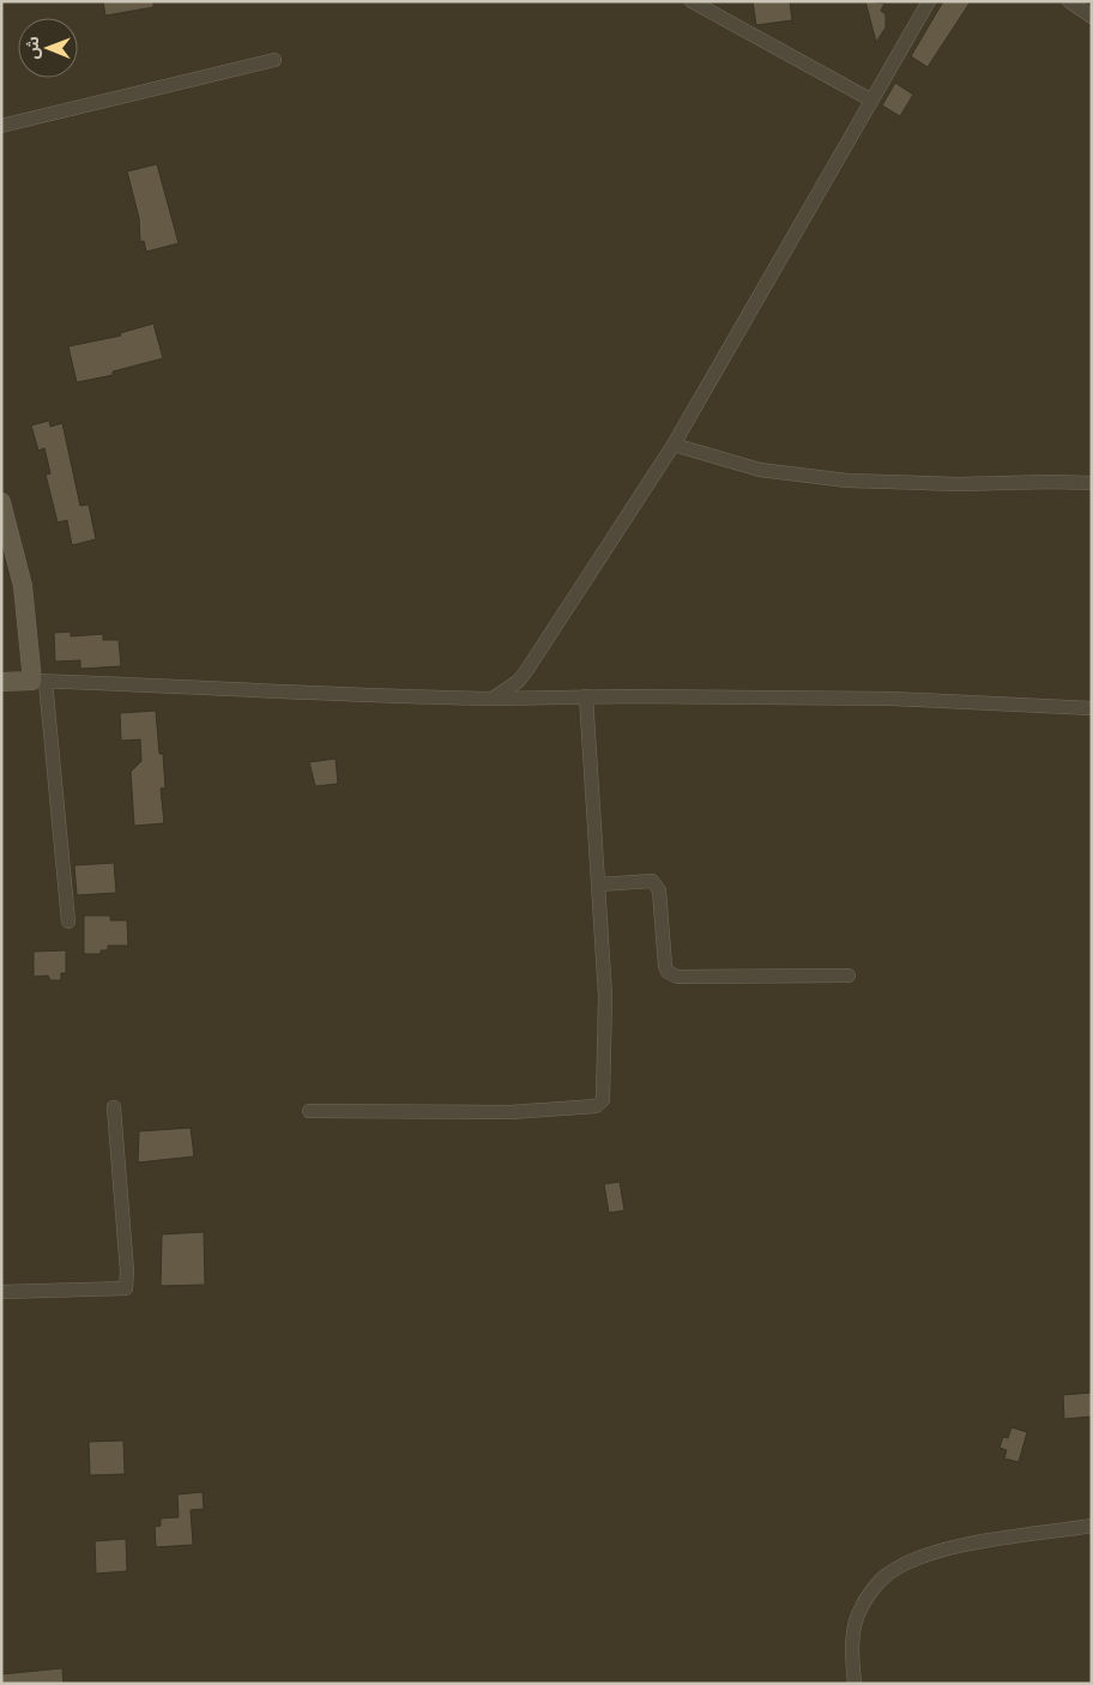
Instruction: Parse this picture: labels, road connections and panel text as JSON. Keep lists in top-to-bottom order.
{
  "north": "left"
}
